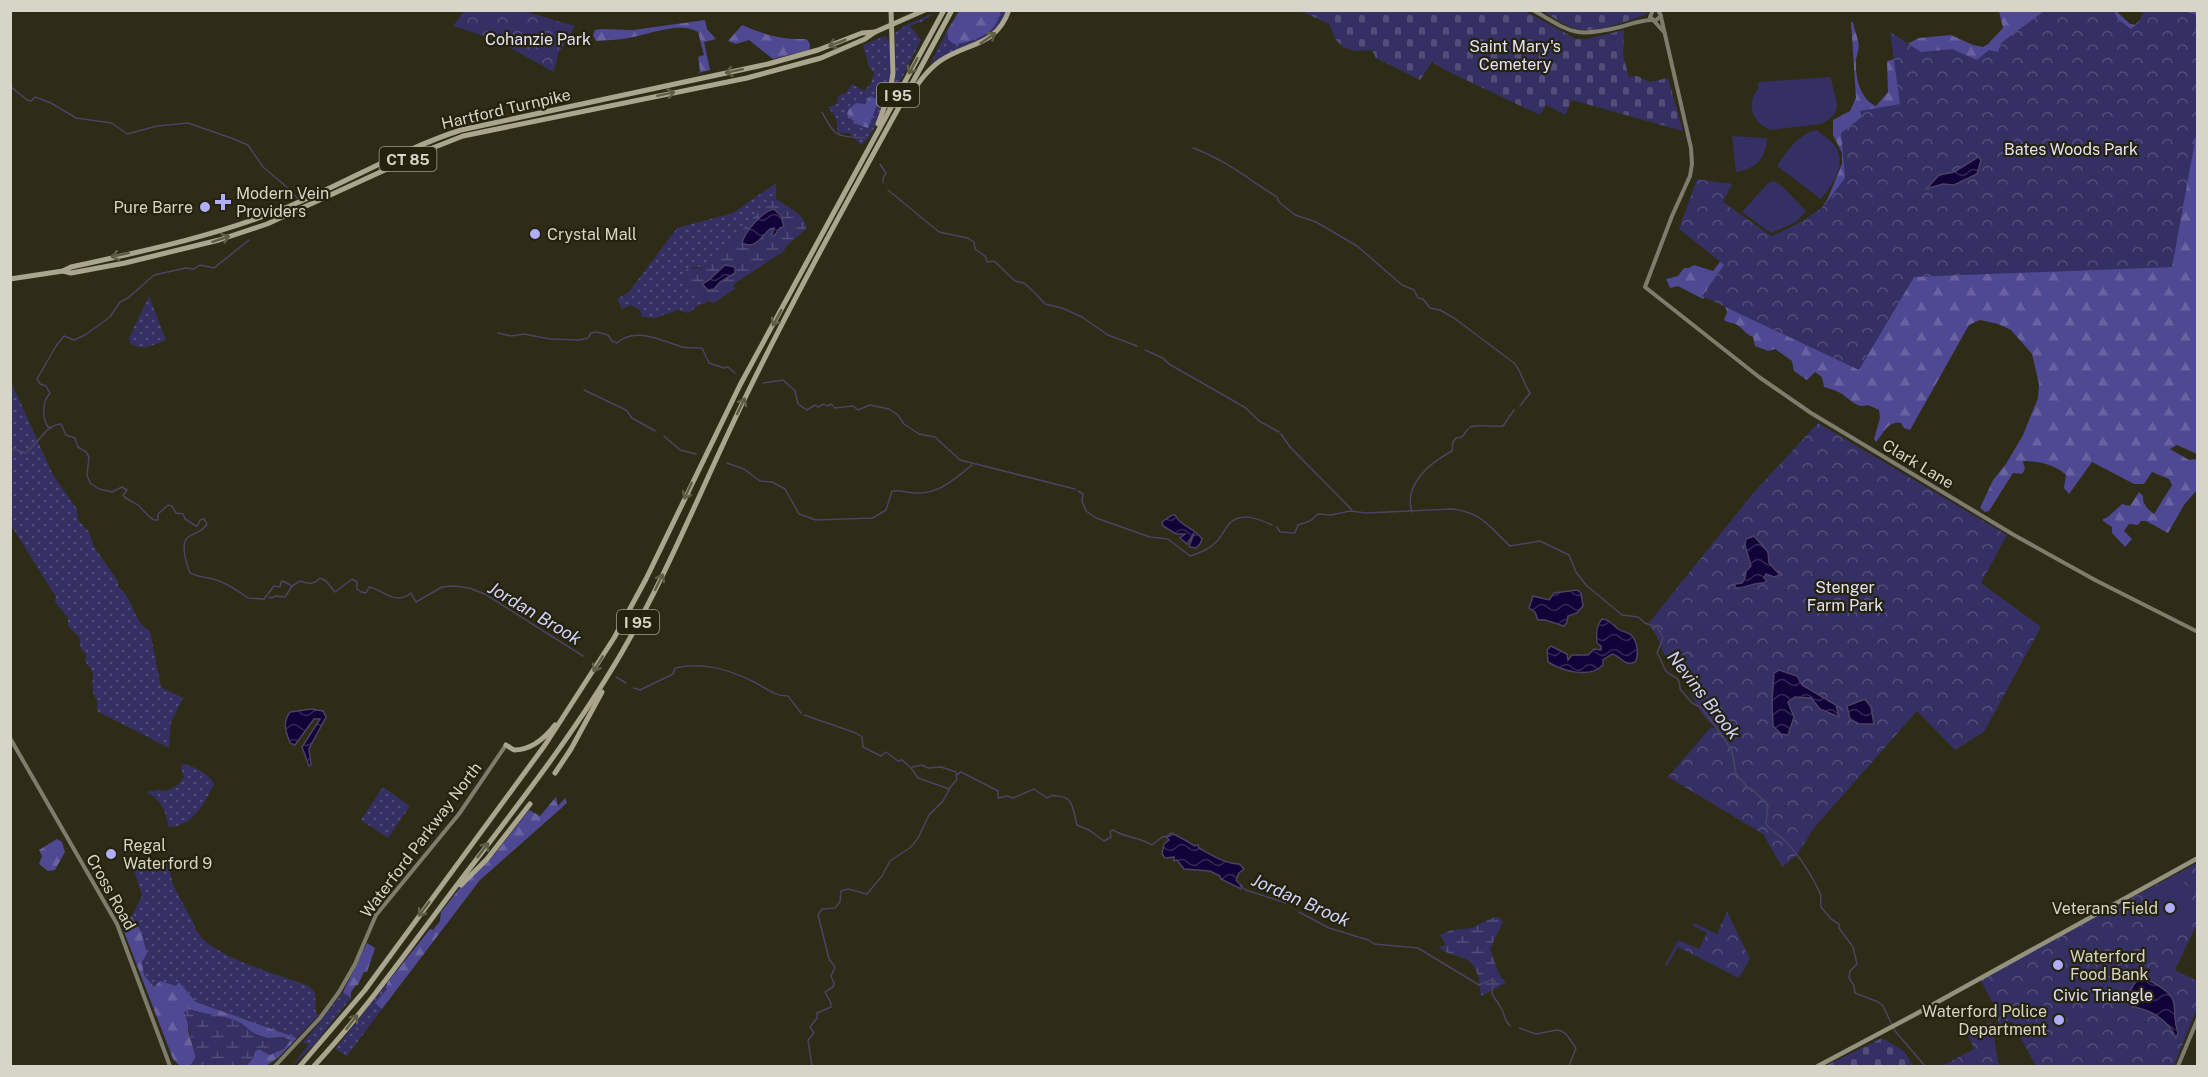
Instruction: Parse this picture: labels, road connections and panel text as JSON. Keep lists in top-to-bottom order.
{
  "streets": {
    "highway": ["I 95", "Hartford Turnpike", "CT 85"],
    "main road": ["Clark Lane", "Waterford Parkway North", "Cross Road"]
  },
  "water": ["Jordan Brook", "Nevins Brook"],
  "parks": [
    "Cohanzie Park",
    "Saint Mary's Cemetery",
    "Bates Woods Park",
    "Stenger Farm Park",
    "Civic Triangle"
  ],
  "places": {
    "health": ["Modern Vein Providers"],
    "other": [
      "Pure Barre",
      "Crystal Mall",
      "Regal Waterford 9",
      "Veterans Field",
      "Waterford Food Bank",
      "Waterford Police Department"
    ]
  }
}
